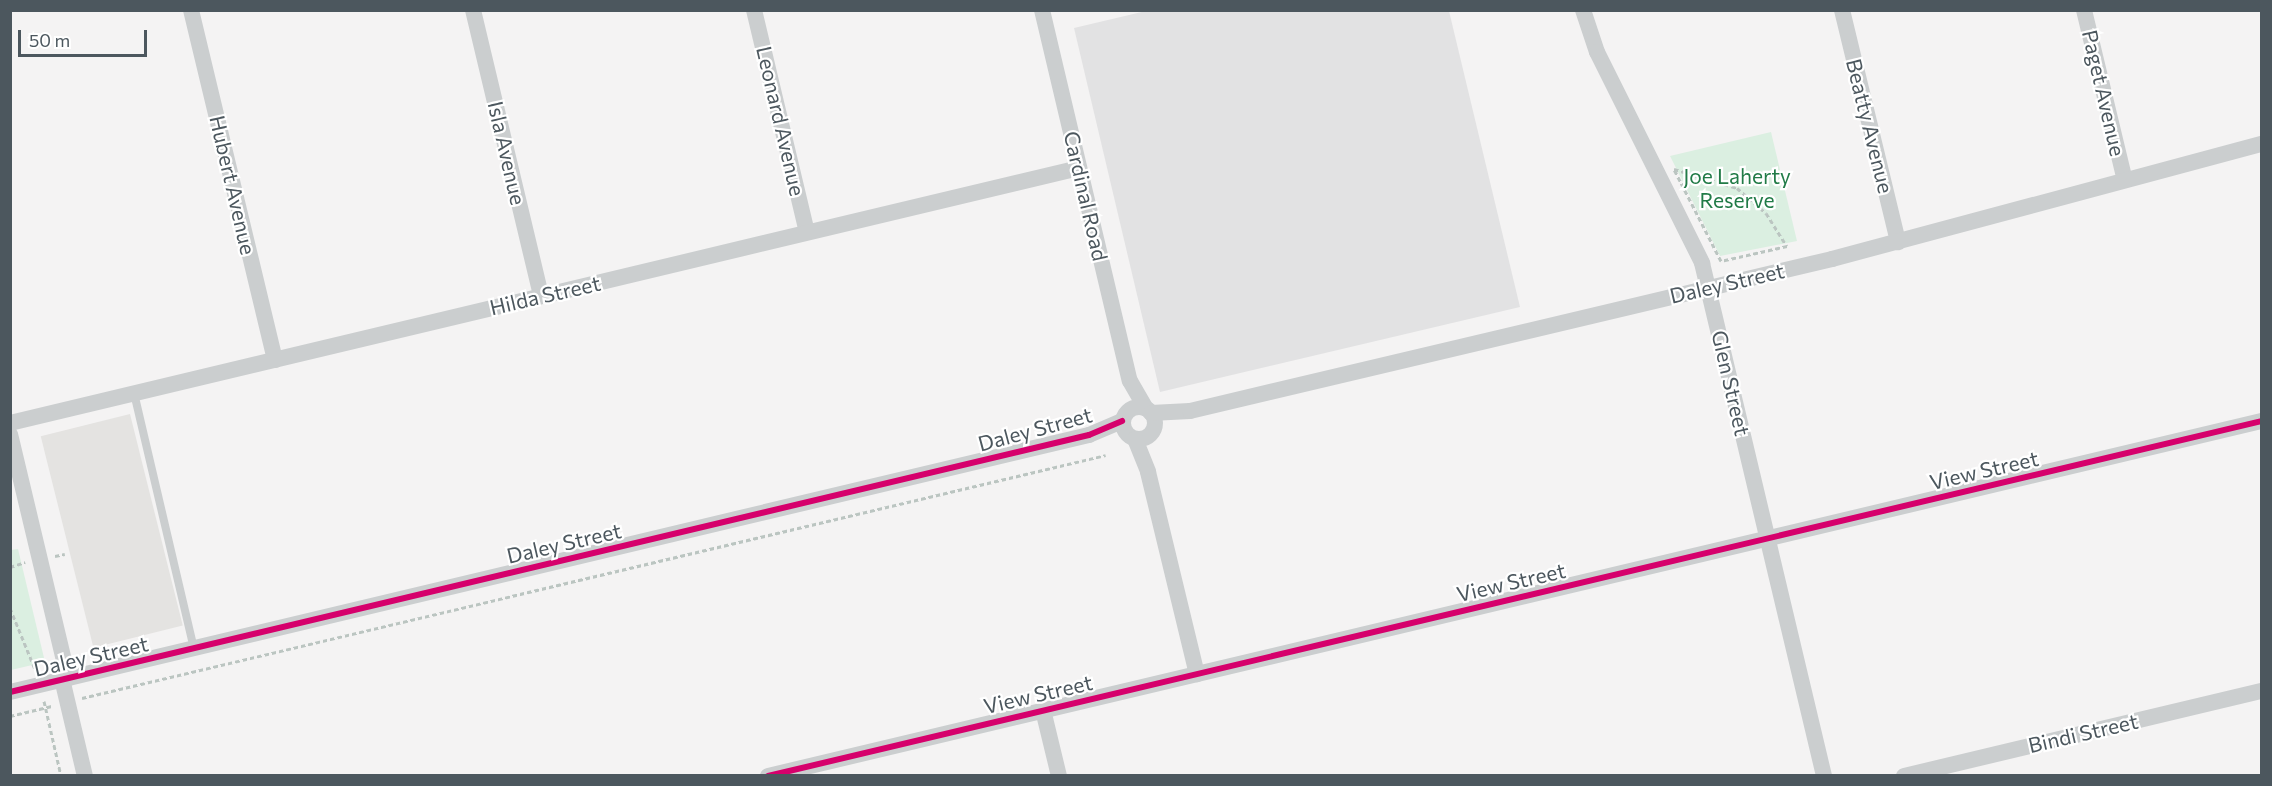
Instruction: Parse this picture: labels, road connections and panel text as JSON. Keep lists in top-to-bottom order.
{
  "streets": {
    "street": [
      "Paget Avenue",
      "Leonard Avenue",
      "Beatty Avenue",
      "Isla Avenue",
      "Hubert Avenue",
      "Cardinal Road",
      "Daley Street",
      "Hilda Street",
      "Glen Street",
      "View Street",
      "Bindi Street"
    ]
  },
  "crossings": [
    ["Paget Avenue", "Daley Street"],
    ["Leonard Avenue", "Hilda Street"],
    ["Beatty Avenue", "Daley Street"],
    ["Isla Avenue", "Hilda Street"],
    ["Hubert Avenue", "Hilda Street"],
    ["Cardinal Road", "Daley Street"],
    ["Cardinal Road", "Hilda Street"],
    ["Cardinal Road", "View Street"],
    ["Daley Street", "Glen Street"],
    ["Glen Street", "View Street"]
  ],
  "parks": ["Joe Laherty Reserve"],
  "scale_bar": "50 m"
}
